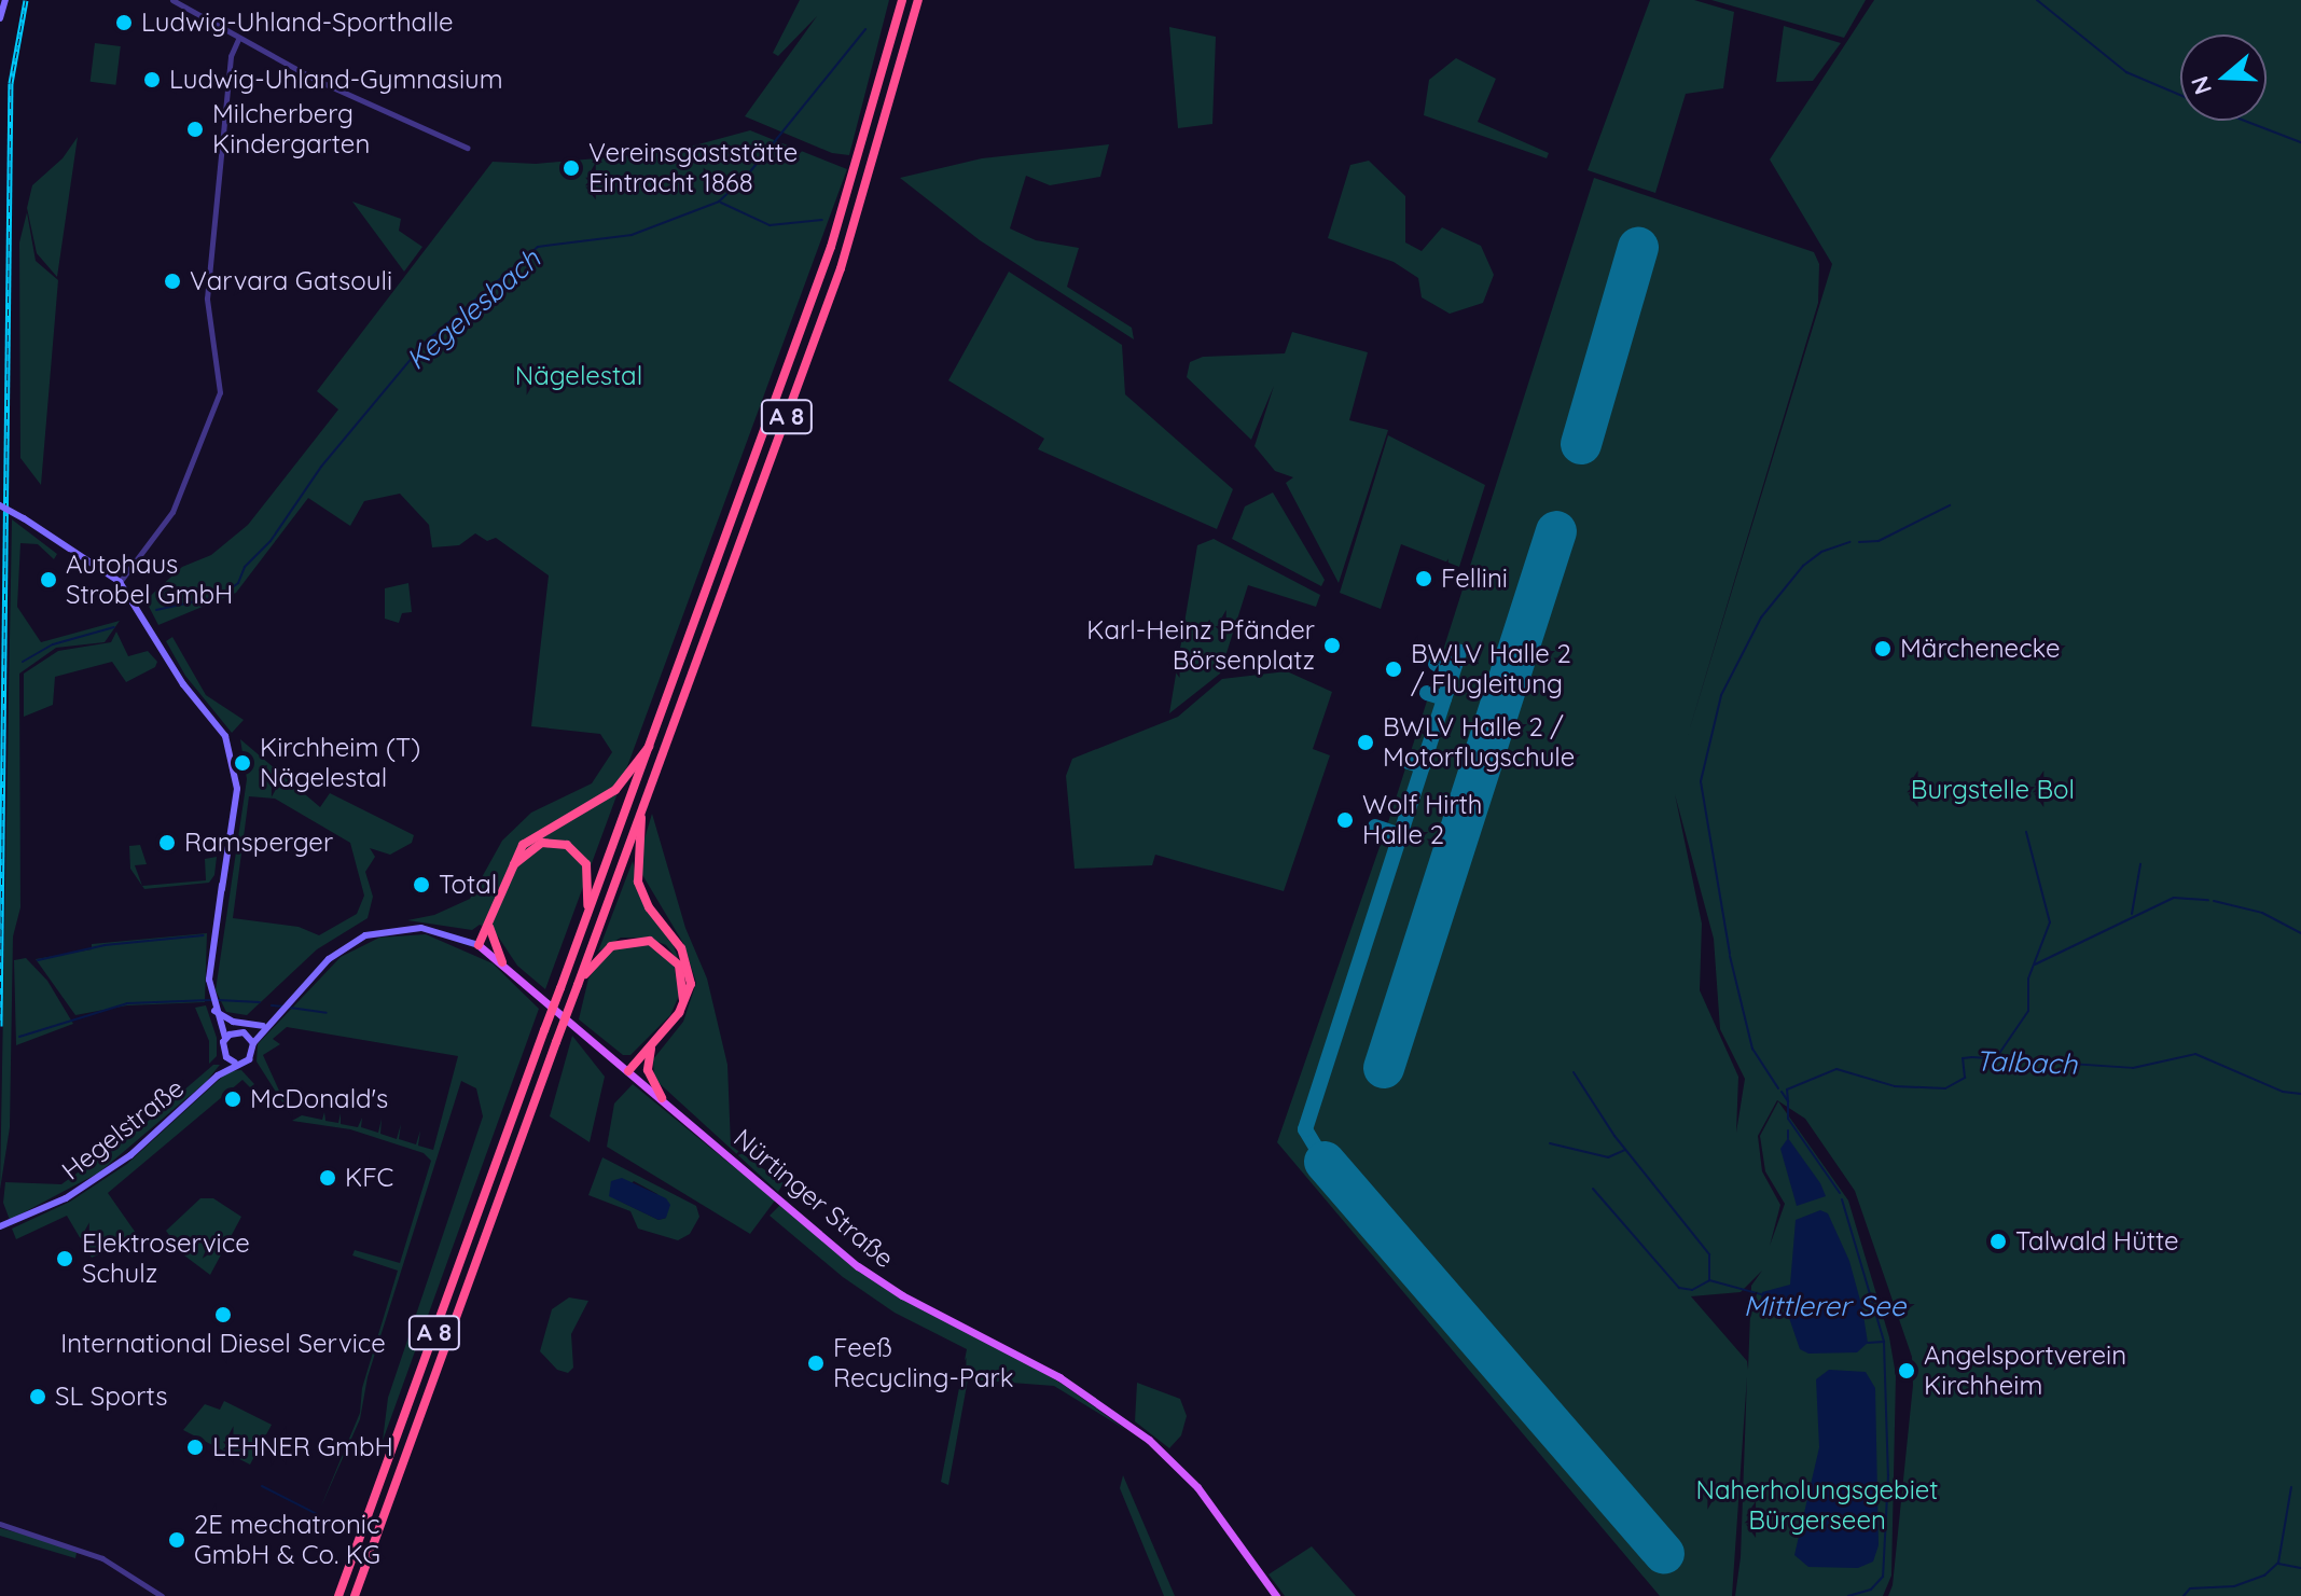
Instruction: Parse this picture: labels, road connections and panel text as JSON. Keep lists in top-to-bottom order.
{
  "streets": {
    "highway": ["A 8"],
    "main road": ["Hegelstraße", "Nürtinger Straße"]
  },
  "water": ["Kegelesbach", "Talbach", "Mittlerer See"],
  "parks": ["Nägelestal", "Burgstelle Bol", "Naherholungsgebiet Bürgerseen"],
  "places": [
    "Ludwig-Uhland-Sporthalle",
    "Ludwig-Uhland-Gymnasium",
    "Milcherberg Kindergarten",
    "Vereinsgaststätte Eintracht 1868",
    "Varvara Gatsouli",
    "Fellini",
    "Autohaus Strobel GmbH",
    "Karl-Heinz Pfänder Börsenplatz",
    "Märchenecke",
    "BWLV Halle 2 / Flugleitung",
    "BWLV Halle 2 / Motorflugschule",
    "Kirchheim (T) Nägelestal",
    "Wolf Hirth Halle 2",
    "Ramsperger",
    "Total",
    "McDonald's",
    "KFC",
    "Talwald Hütte",
    "Elektroservice Schulz",
    "International Diesel Service",
    "Feeß Recycling-Park",
    "Angelsportverein Kirchheim",
    "SL Sports",
    "LEHNER GmbH",
    "2E mechatronic GmbH & Co. KG"
  ],
  "north": "left"
}
